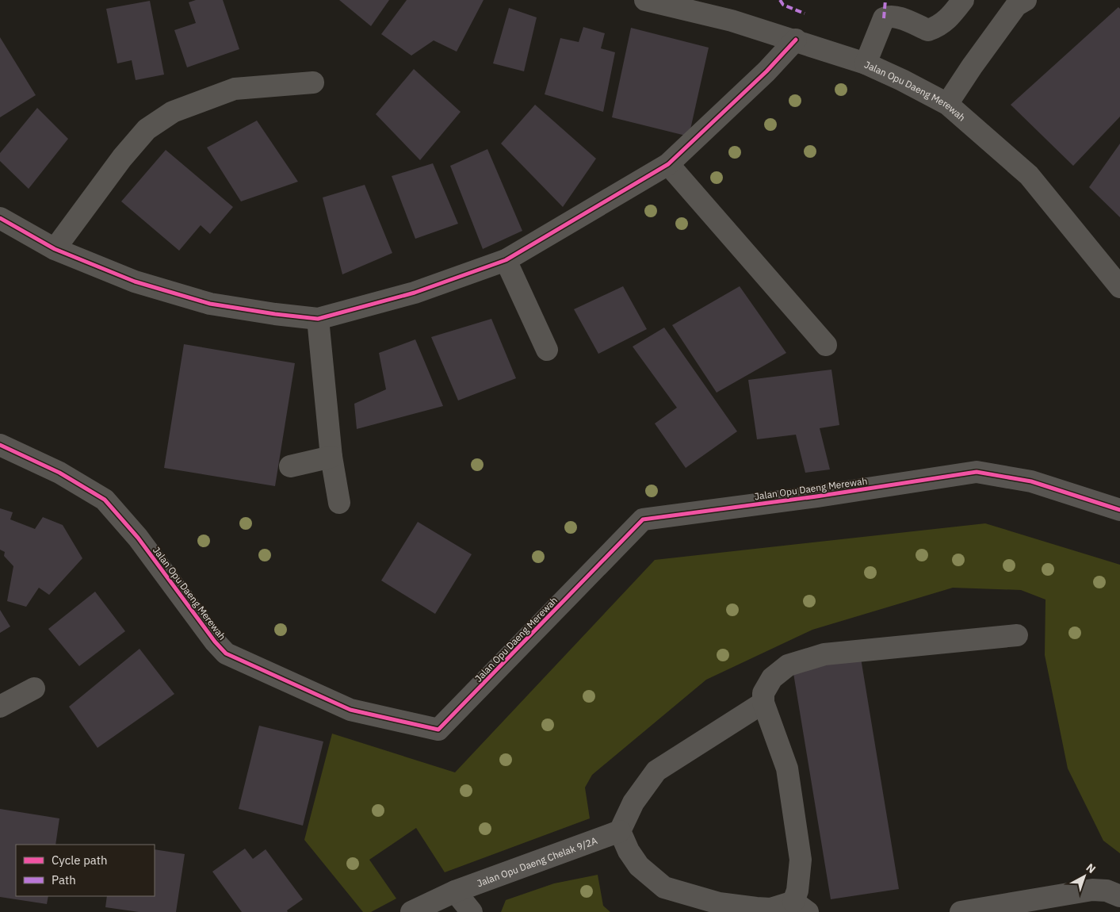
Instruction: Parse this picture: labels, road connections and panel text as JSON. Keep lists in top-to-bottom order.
{
  "streets": {
    "street": ["Jalan Opu Daeng Merewah", "Jalan Opu Daeng Chelak 9/2A"]
  },
  "legend": ["Cycle path", "Path"],
  "north": "top right"
}
